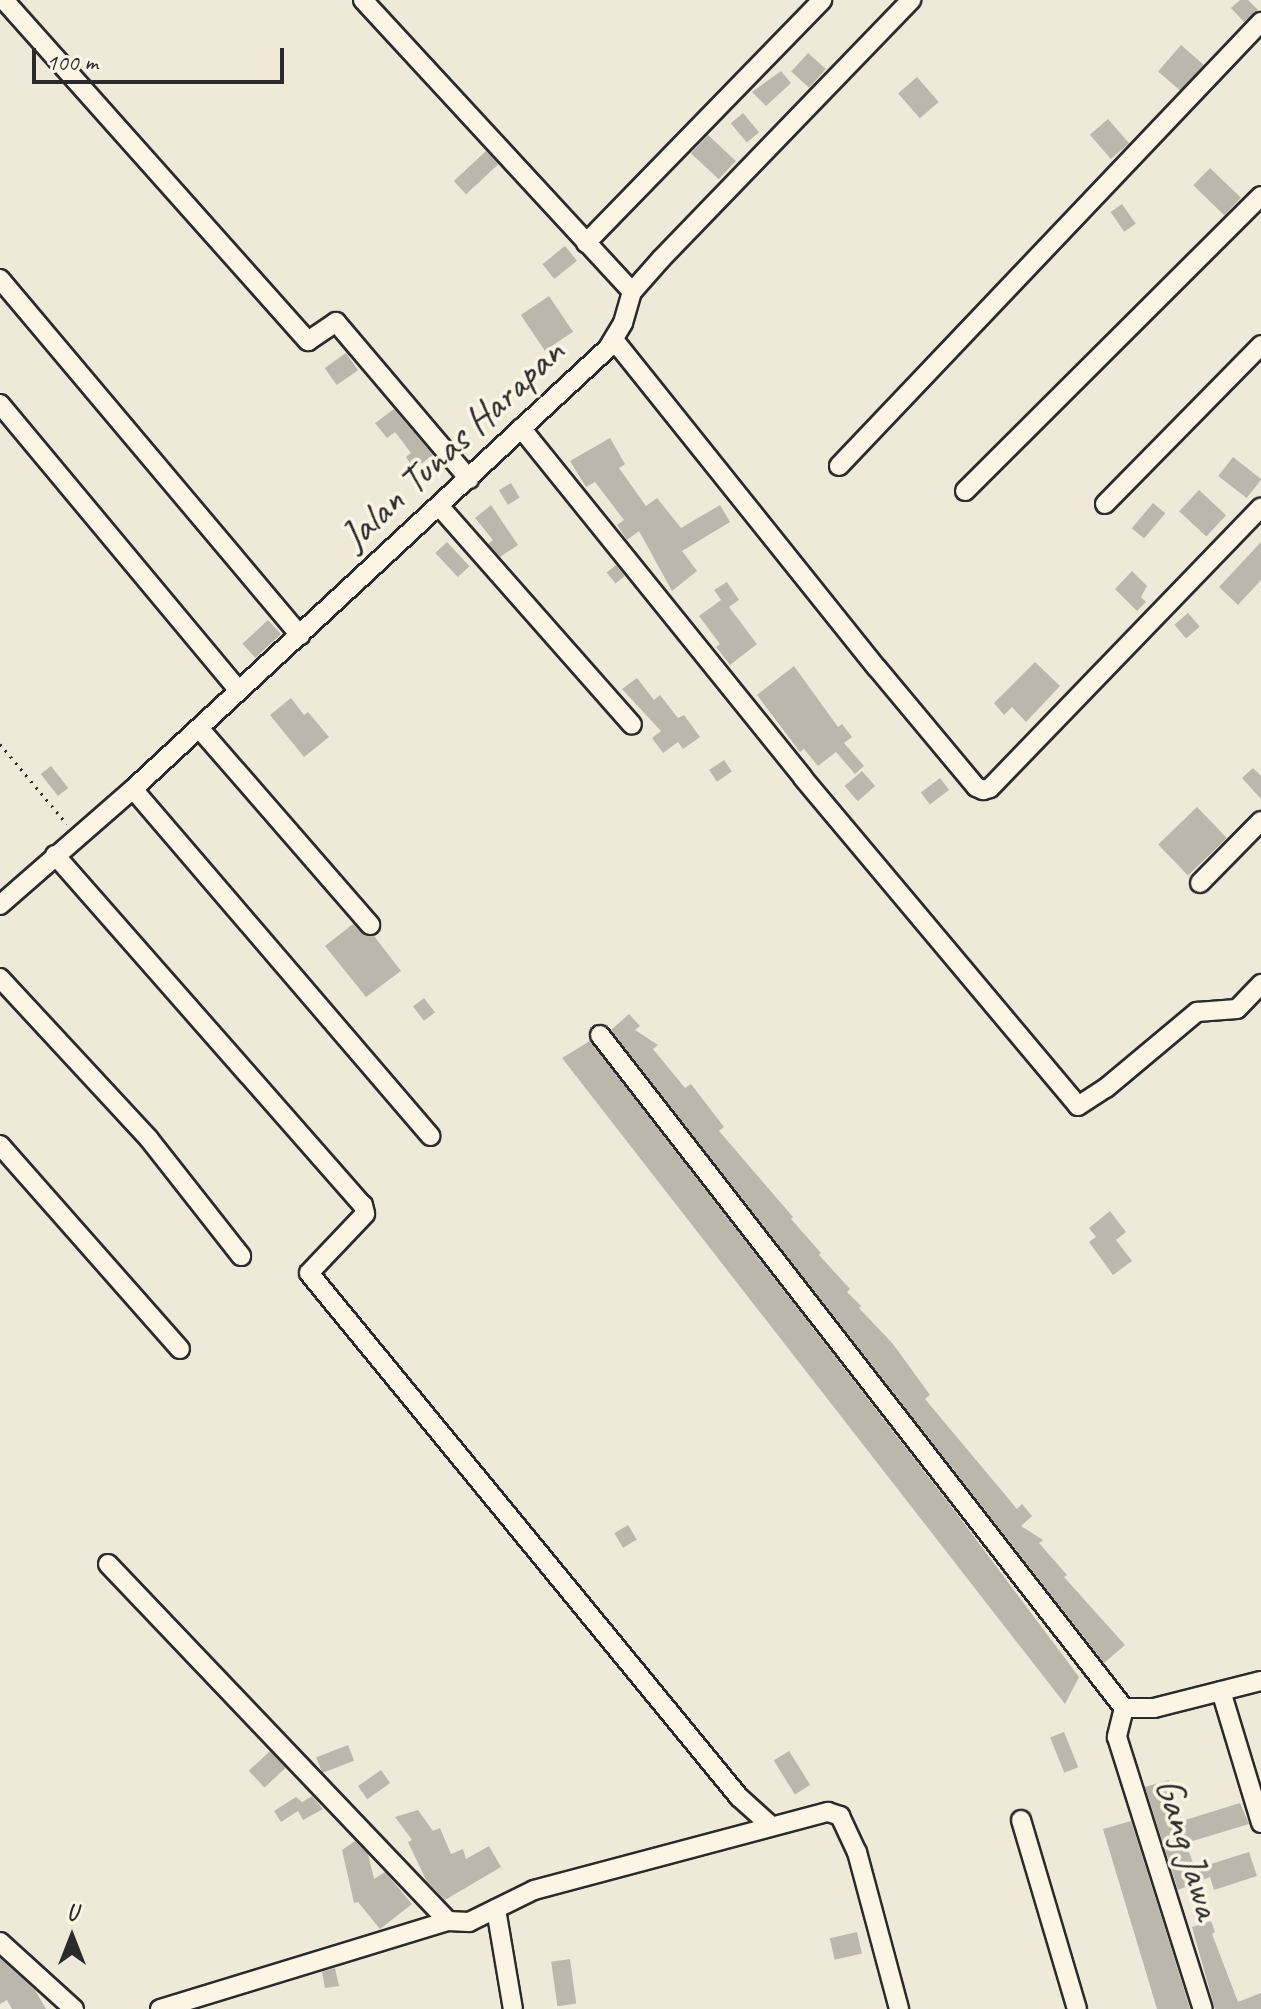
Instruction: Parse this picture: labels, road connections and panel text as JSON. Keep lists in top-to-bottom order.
{
  "streets": {
    "street": ["Jalan Tunas Harapan", "Gang Jawa"]
  },
  "scale_bar": "100 m",
  "north": "top"
}
